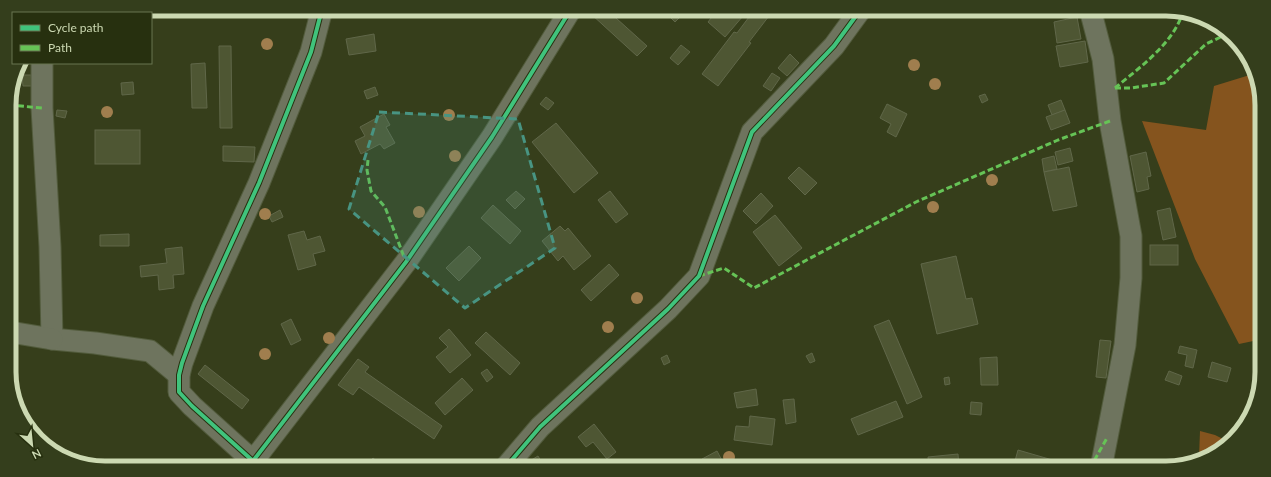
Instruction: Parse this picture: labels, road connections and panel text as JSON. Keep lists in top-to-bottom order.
{
  "legend": ["Cycle path", "Path"],
  "north": "bottom right"
}
